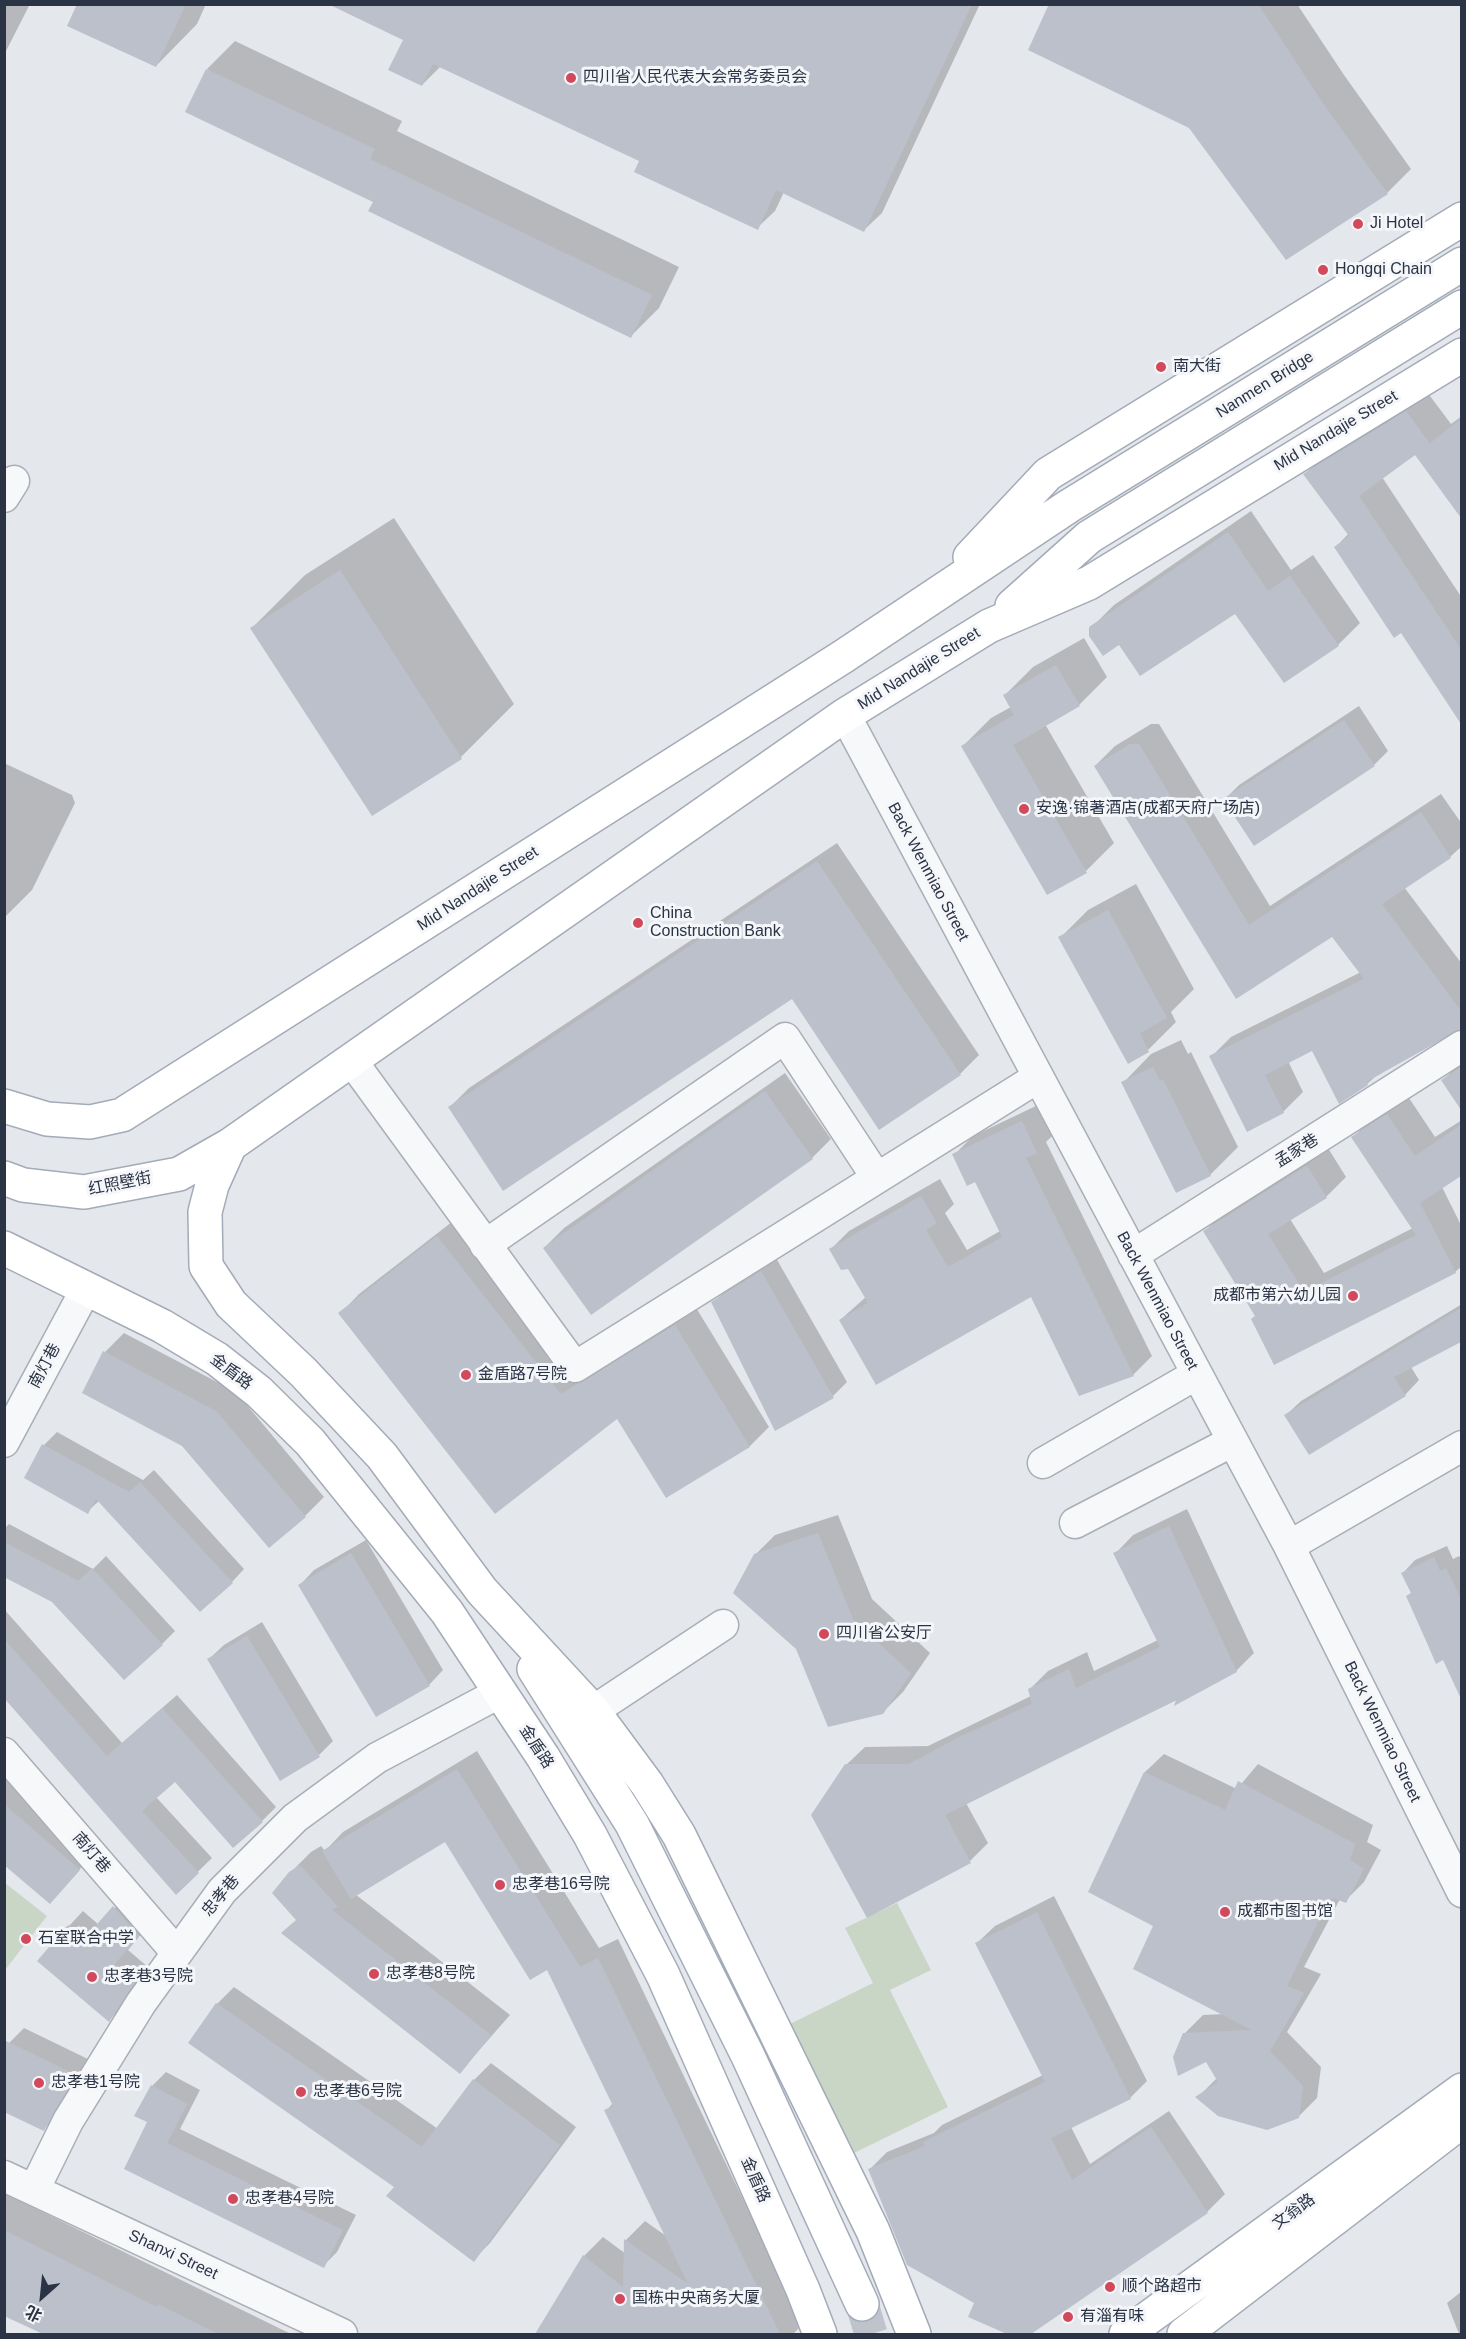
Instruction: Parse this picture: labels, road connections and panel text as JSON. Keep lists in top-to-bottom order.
{
  "streets": {
    "main road": [
      "Nanmen Bridge",
      "Mid Nandajie Street",
      "红照壁街",
      "金盾路",
      "文翁路"
    ],
    "street": [
      "Back Wenmiao Street",
      "孟家巷",
      "南灯巷",
      "忠孝巷",
      "Shanxi Street"
    ]
  },
  "crossings": [
    ["Nanmen Bridge", "Mid Nandajie Street"],
    ["Mid Nandajie Street", "Back Wenmiao Street"],
    ["Mid Nandajie Street", "红照壁街"],
    ["Back Wenmiao Street", "孟家巷"],
    ["南灯巷", "金盾路"],
    ["南灯巷", "忠孝巷"],
    ["金盾路", "忠孝巷"],
    ["忠孝巷", "Shanxi Street"]
  ],
  "places": [
    "四川省人民代表大会常务委员会",
    "Ji Hotel",
    "Hongqi Chain",
    "南大街",
    "安逸·锦著酒店(成都天府广场店)",
    "China Construction Bank",
    "成都市第六幼儿园",
    "金盾路7号院",
    "四川省公安厅",
    "忠孝巷16号院",
    "成都市图书馆",
    "石室联合中学",
    "忠孝巷8号院",
    "忠孝巷3号院",
    "忠孝巷1号院",
    "忠孝巷6号院",
    "忠孝巷4号院",
    "顺个路超市",
    "国栋中央商务大厦",
    "有淄有味"
  ],
  "north": "bottom left"
}
